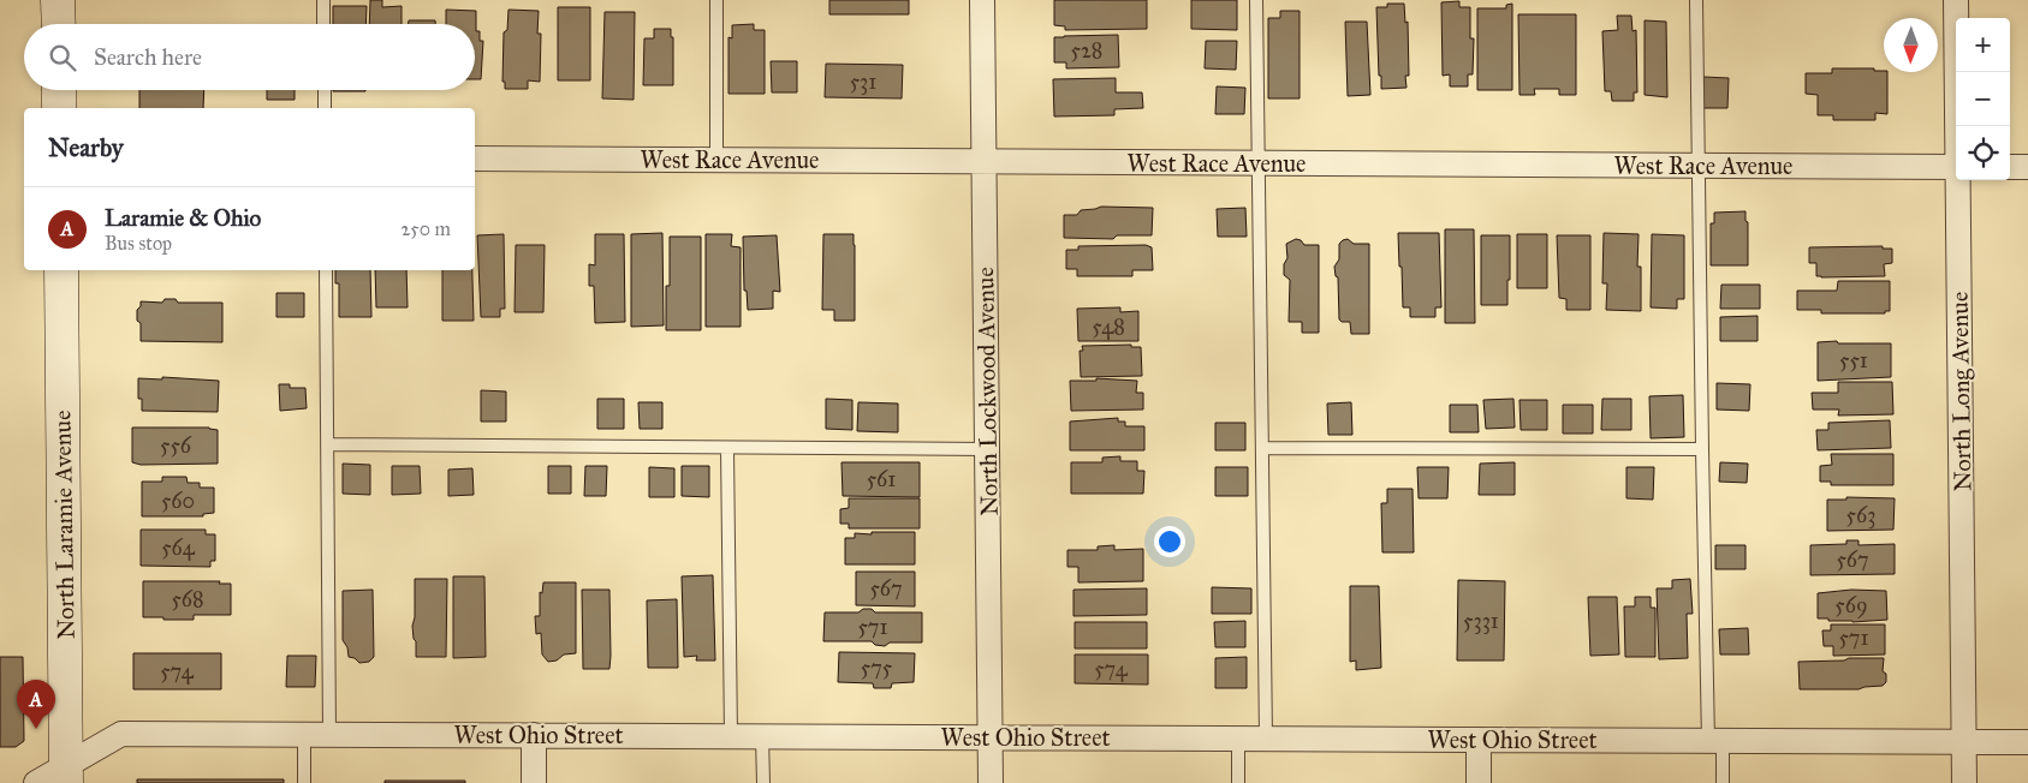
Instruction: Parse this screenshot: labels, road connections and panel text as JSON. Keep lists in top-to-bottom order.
{
  "streets": {
    "street": [
      "West Race Avenue",
      "North Lockwood Avenue",
      "North Long Avenue",
      "North Laramie Avenue",
      "West Ohio Street"
    ]
  },
  "crossings": [
    ["West Race Avenue", "North Lockwood Avenue"],
    ["North Lockwood Avenue", "West Ohio Street"],
    ["North Long Avenue", "West Ohio Street"],
    ["North Laramie Avenue", "West Ohio Street"]
  ],
  "house_numbers": [
    "528",
    "531",
    "548",
    "551",
    "556",
    "561",
    "560",
    "563",
    "564",
    "567",
    "567",
    "568",
    "569",
    "5331",
    "571",
    "571",
    "575",
    "574",
    "574"
  ],
  "north": "bottom",
  "page": {
    "map_buttons": ["+", "−"],
    "search": "Search here",
    "heading": "Nearby",
    "list": [
      {
        "mark": "A",
        "name": "Laramie & Ohio",
        "note": "Bus stop",
        "value": "250 m"
      }
    ],
    "pins": "A"
  }
}
